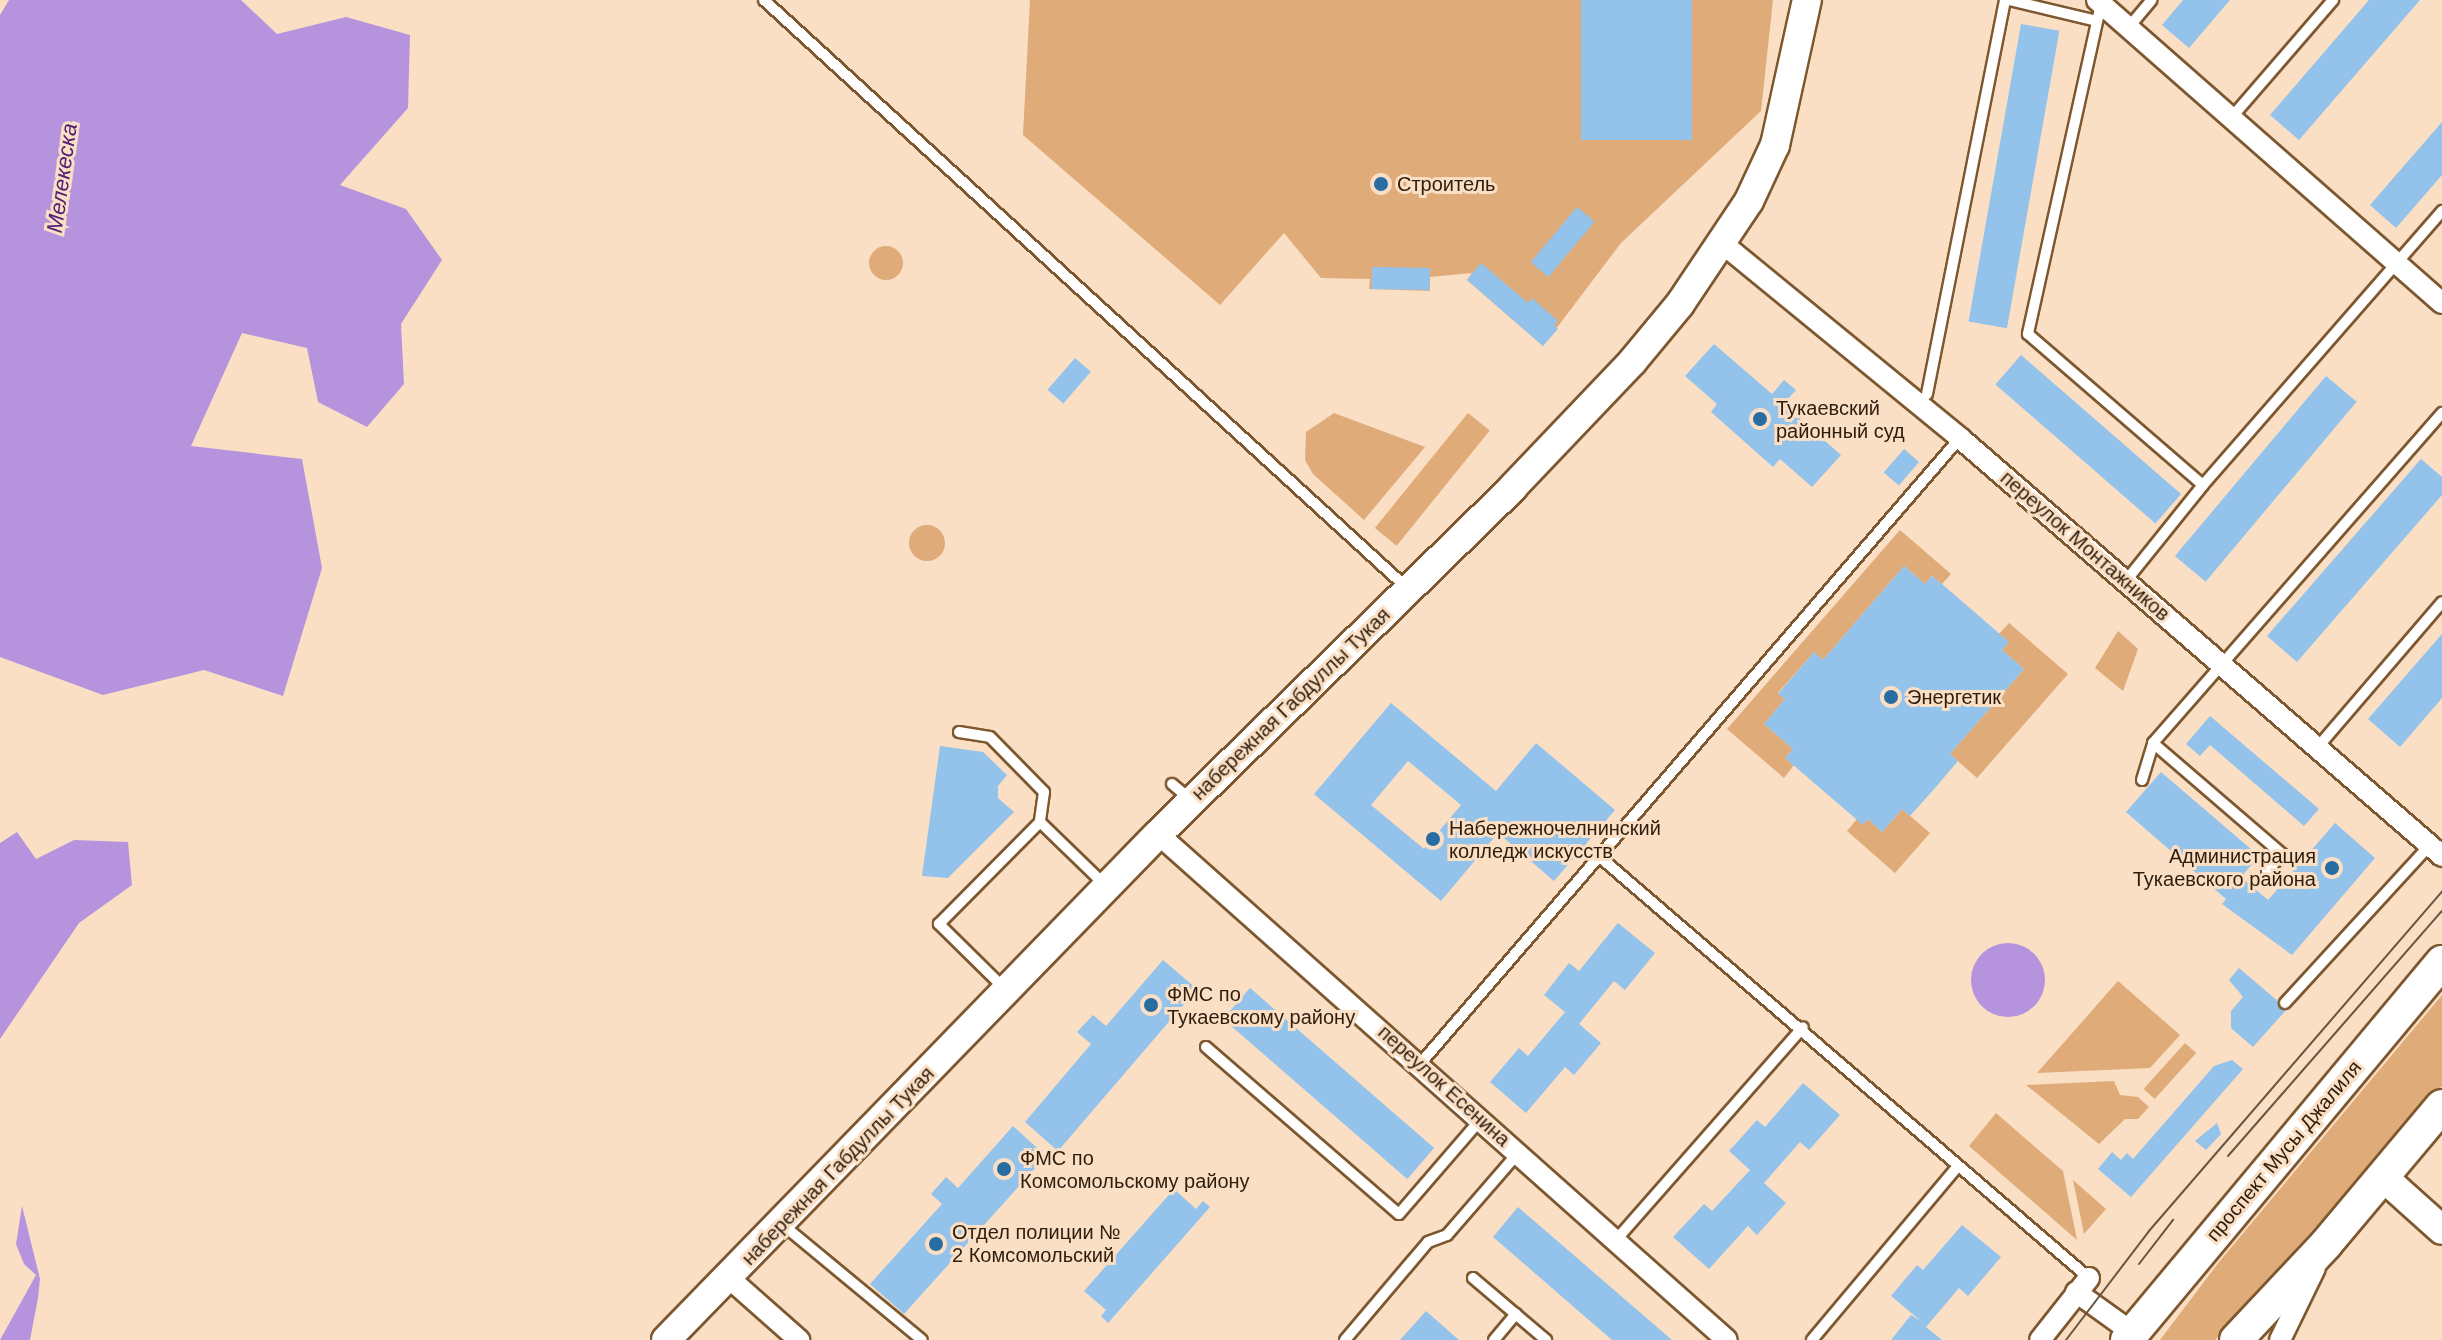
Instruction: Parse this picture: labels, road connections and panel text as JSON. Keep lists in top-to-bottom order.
{
  "streets": {
    "main road": ["набережная Габдуллы Тукая", "проспект Мусы Джалиля"],
    "street": ["переулок Монтажников", "переулок Есенина"]
  },
  "crossings": [
    ["переулок Монтажников", "набережная Габдуллы Тукая"],
    ["набережная Габдуллы Тукая", "переулок Есенина"]
  ],
  "water": ["Мелекеска"],
  "places": [
    "Строитель",
    "Тукаевский районный суд",
    "Энергетик",
    "Набережночелнинский колледж искусств",
    "Администрация Тукаевского района",
    "ФМС по Тукаевскому району",
    "ФМС по Комсомольскому району",
    "Отдел полиции № 2 Комсомольский"
  ]
}
